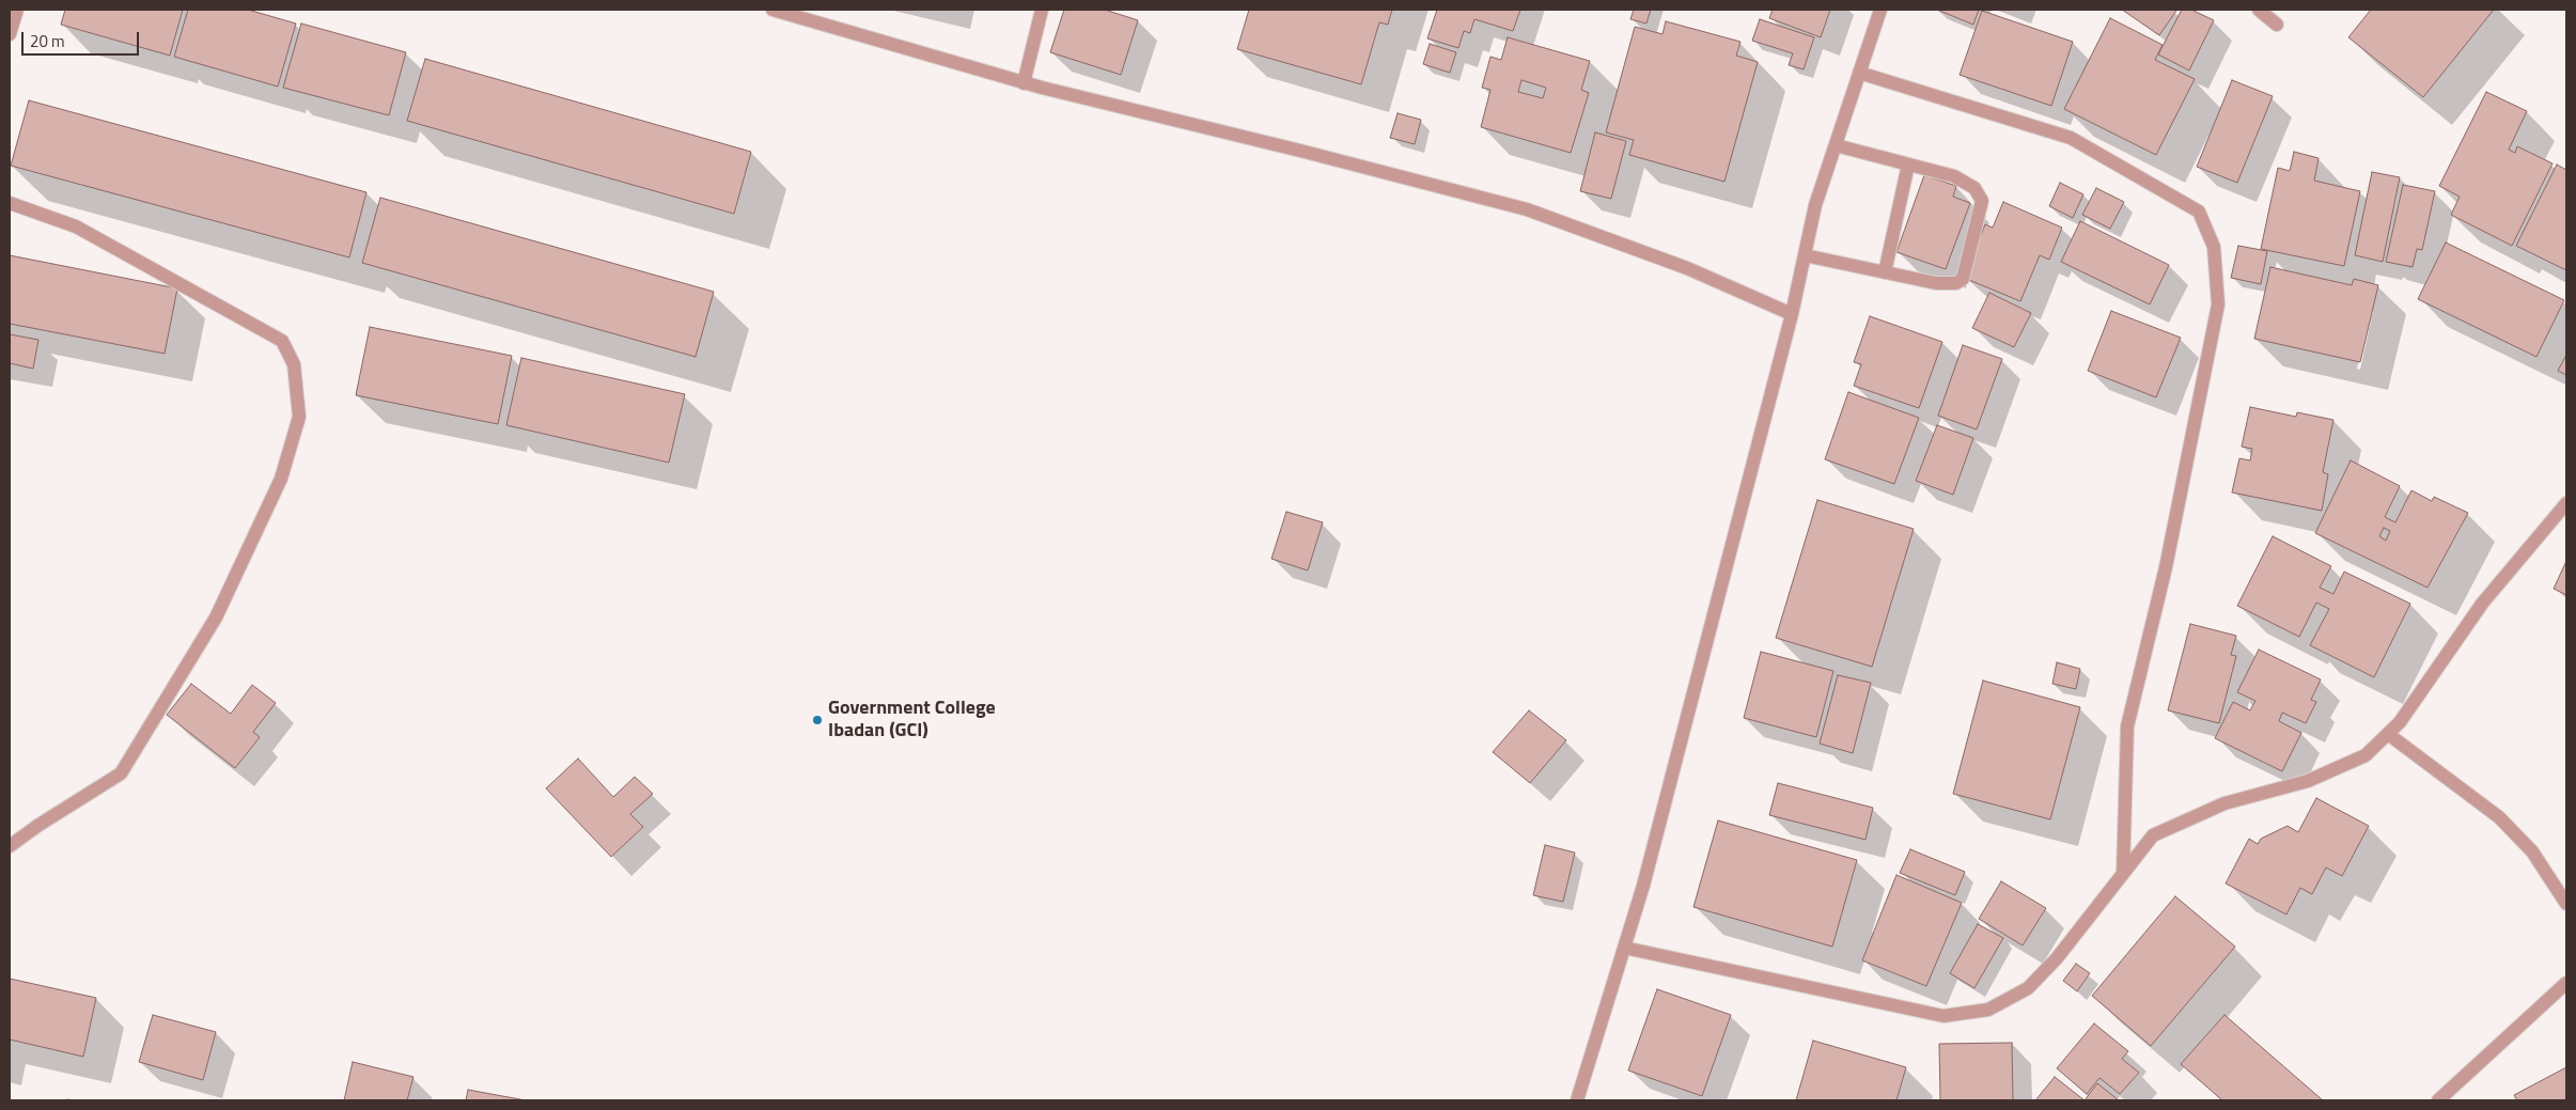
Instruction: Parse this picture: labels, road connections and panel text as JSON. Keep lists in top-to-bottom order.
{
  "places": ["Government College Ibadan (GCI)"],
  "scale_bar": "20 m"
}
